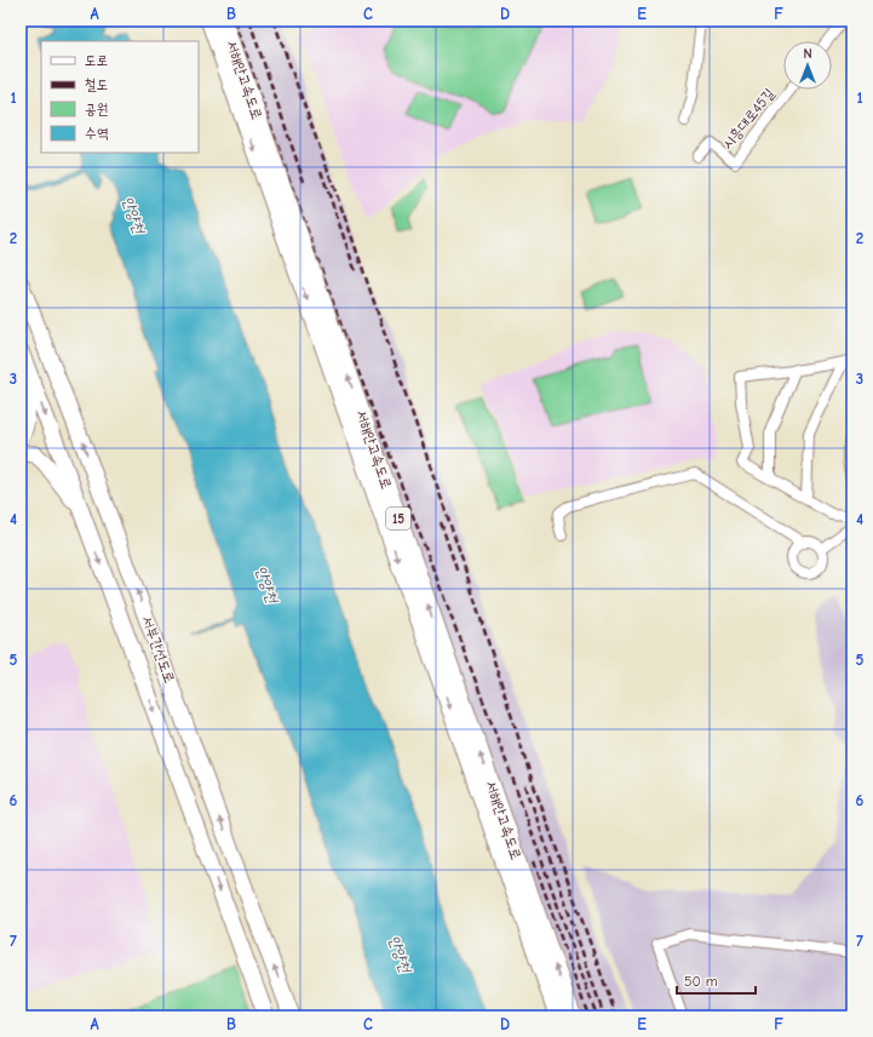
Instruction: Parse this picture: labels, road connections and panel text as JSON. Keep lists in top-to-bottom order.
{
  "streets": {
    "highway": ["서해안고속도로", "15", "서부간선도로"],
    "street": ["시흥대로45길"]
  },
  "water": ["안양천"],
  "legend": [
    "도로",
    "철도",
    "공원",
    "수역"
  ],
  "scale_bar": "50 m",
  "north": "top",
  "grid": {
    "columns": [
      "A",
      "B",
      "C",
      "D",
      "E",
      "F"
    ],
    "rows": [
      "1",
      "2",
      "3",
      "4",
      "5",
      "6",
      "7"
    ]
  }
}
